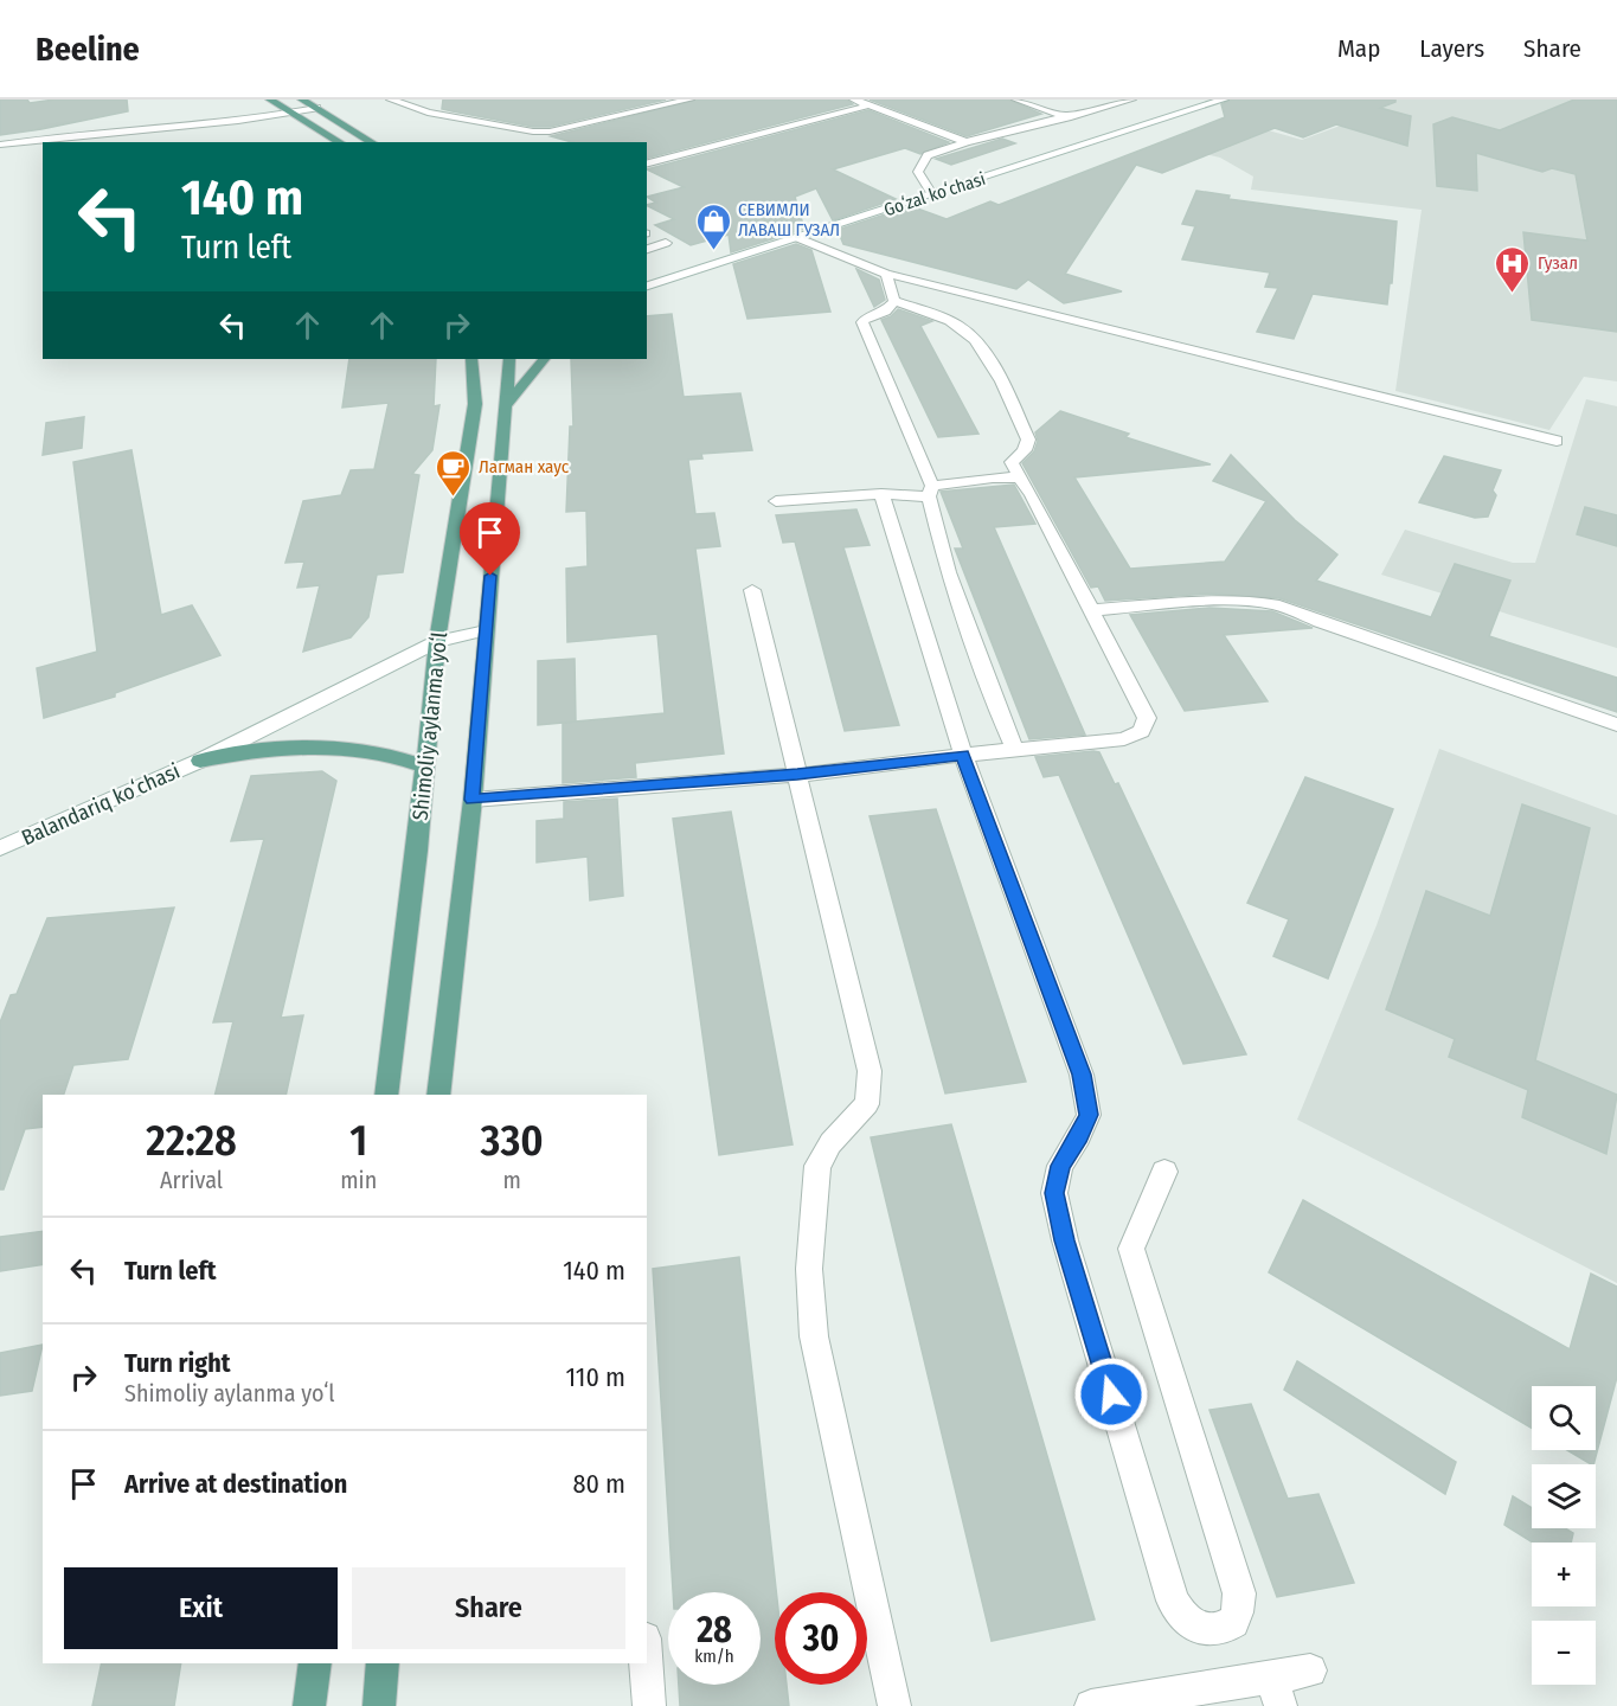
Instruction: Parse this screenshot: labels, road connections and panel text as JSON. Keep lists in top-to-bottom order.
{
  "streets": {
    "main road": ["Shimoliy aylanma yoʻl"],
    "street": ["Goʻzal koʻchasi", "Balandariq koʻchasi"]
  },
  "crossings": [
    ["Shimoliy aylanma yoʻl", "Balandariq koʻchasi"]
  ],
  "places": {
    "shop": ["СЕВИМЛИ ЛАВАШ ГУЗАЛ"],
    "hospital": ["Гузал"],
    "cafe": ["Лагман хаус"]
  },
  "page": {
    "header": "Beeline",
    "nav": ["Map", "Layers", "Share"],
    "turn": ["140 m", "Turn left"],
    "eta": [
      "22:28",
      "Arrival",
      "1",
      "min",
      "330",
      "m"
    ],
    "list": [
      {
        "name": "Turn left",
        "value": "140 m"
      },
      {
        "name": "Turn right",
        "note": "Shimoliy aylanma yoʻl",
        "value": "110 m"
      },
      {
        "name": "Arrive at destination",
        "value": "80 m"
      }
    ],
    "map_buttons": ["+", "−"],
    "buttons": ["Exit", "Share"],
    "speed": "28 km/h",
    "limit": "30"
  }
}
